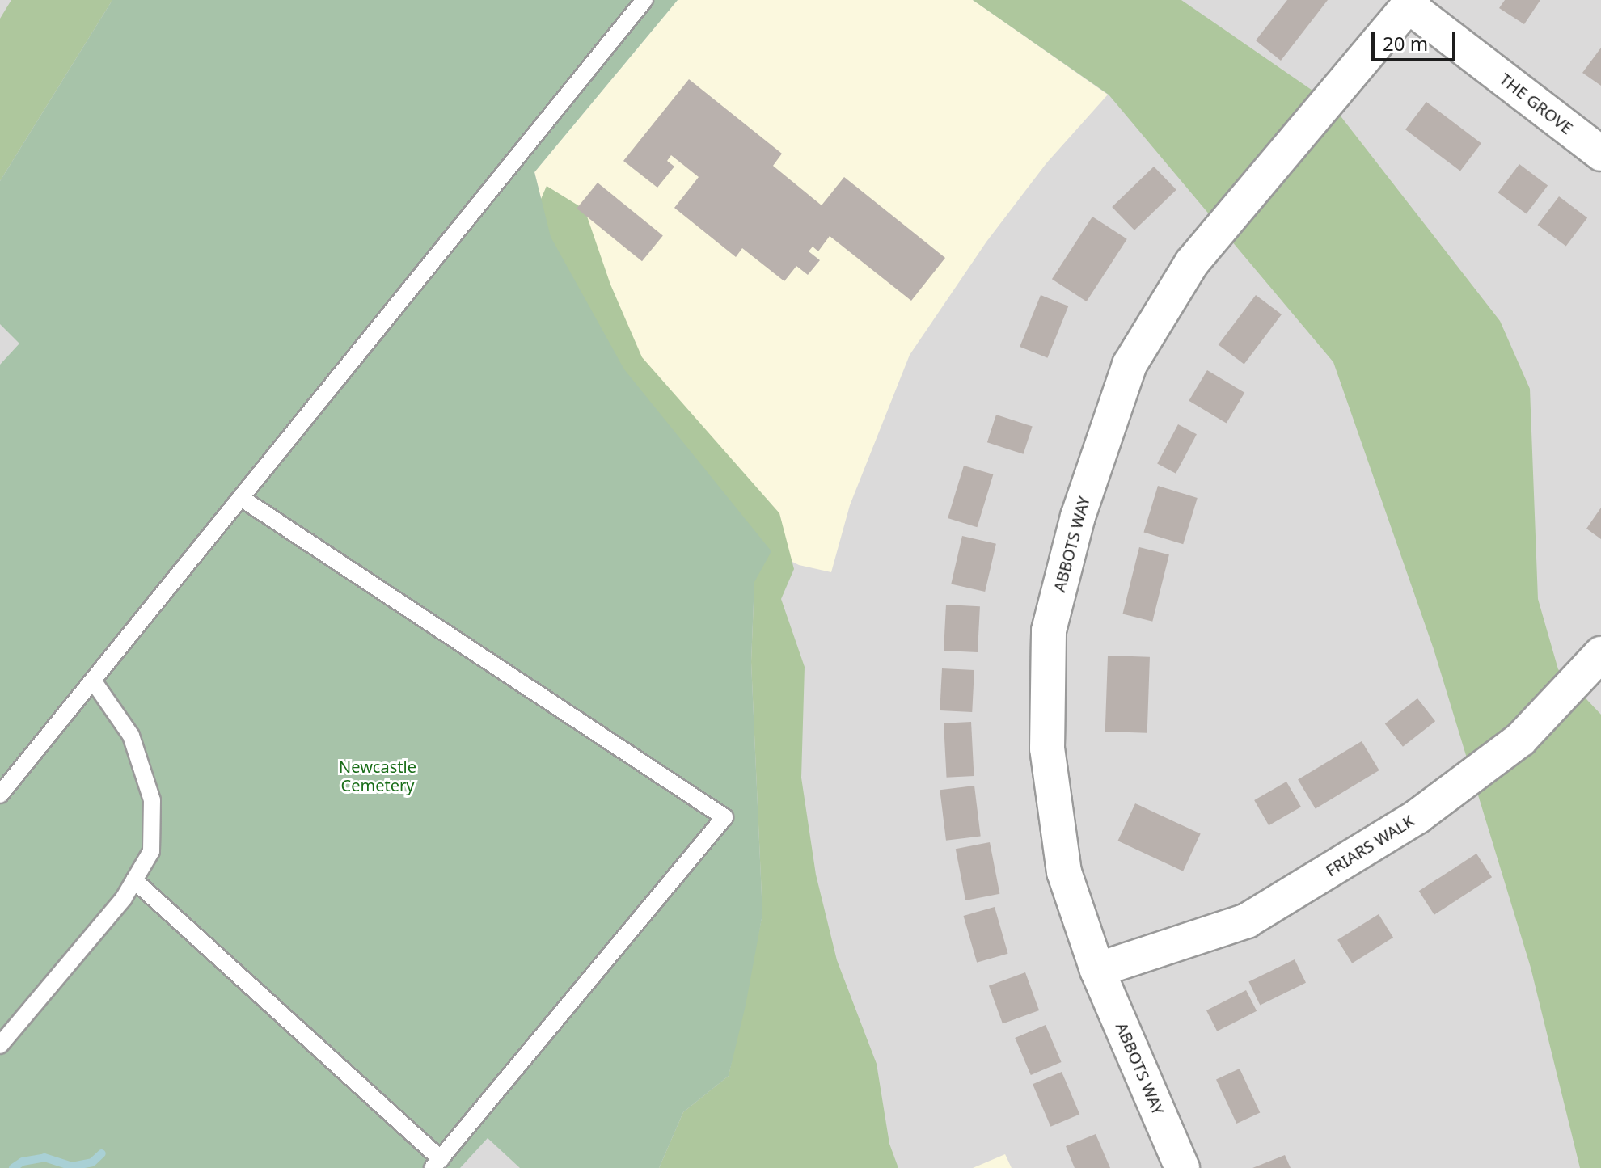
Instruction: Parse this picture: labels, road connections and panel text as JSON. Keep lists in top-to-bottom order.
{
  "streets": {
    "street": ["THE GROVE", "ABBOTS WAY", "FRIARS WALK"]
  },
  "crossings": [
    ["THE GROVE", "ABBOTS WAY"],
    ["ABBOTS WAY", "FRIARS WALK"]
  ],
  "parks": ["Newcastle Cemetery"],
  "scale_bar": "20 m"
}
